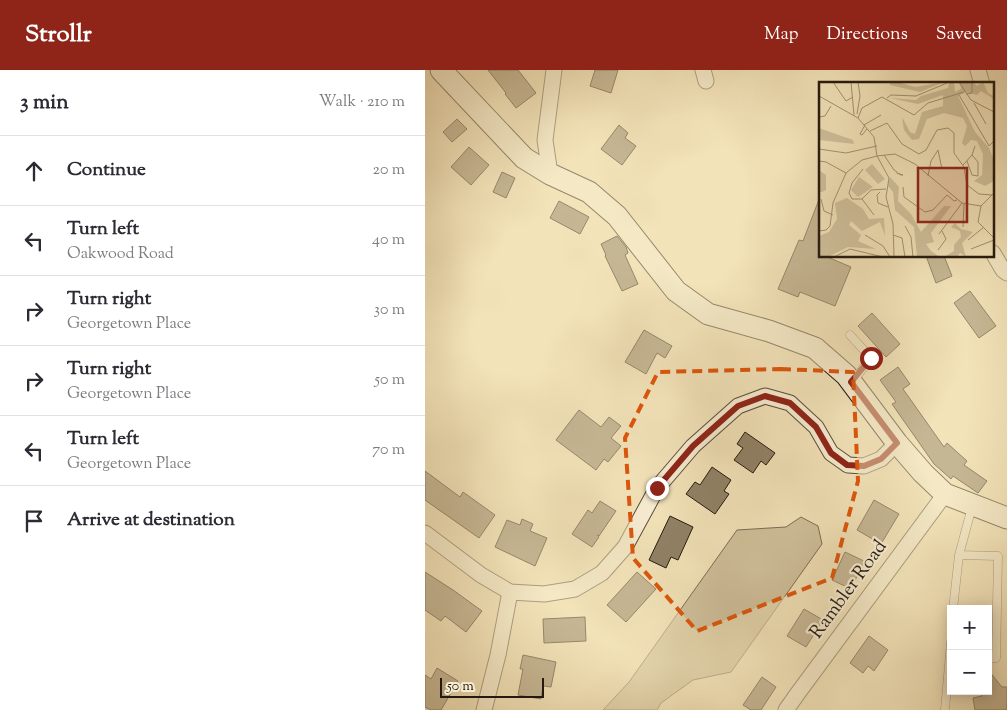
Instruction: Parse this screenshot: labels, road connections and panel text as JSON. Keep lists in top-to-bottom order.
{
  "streets": {
    "street": ["Rambler Road"]
  },
  "scale_bar": "50 m",
  "page": {
    "header": "Strollr",
    "nav": ["Map", "Directions", "Saved"],
    "heading": ["3 min", "Walk · 210 m"],
    "list": [
      ["Continue", "20 m"],
      ["Turn left", "Oakwood Road", "40 m"],
      ["Turn right", "Georgetown Place", "30 m"],
      ["Turn right", "Georgetown Place", "50 m"],
      ["Turn left", "Georgetown Place", "70 m"],
      "Arrive at destination"
    ],
    "map_buttons": ["+", "−"],
    "scale": "50 m"
  }
}
